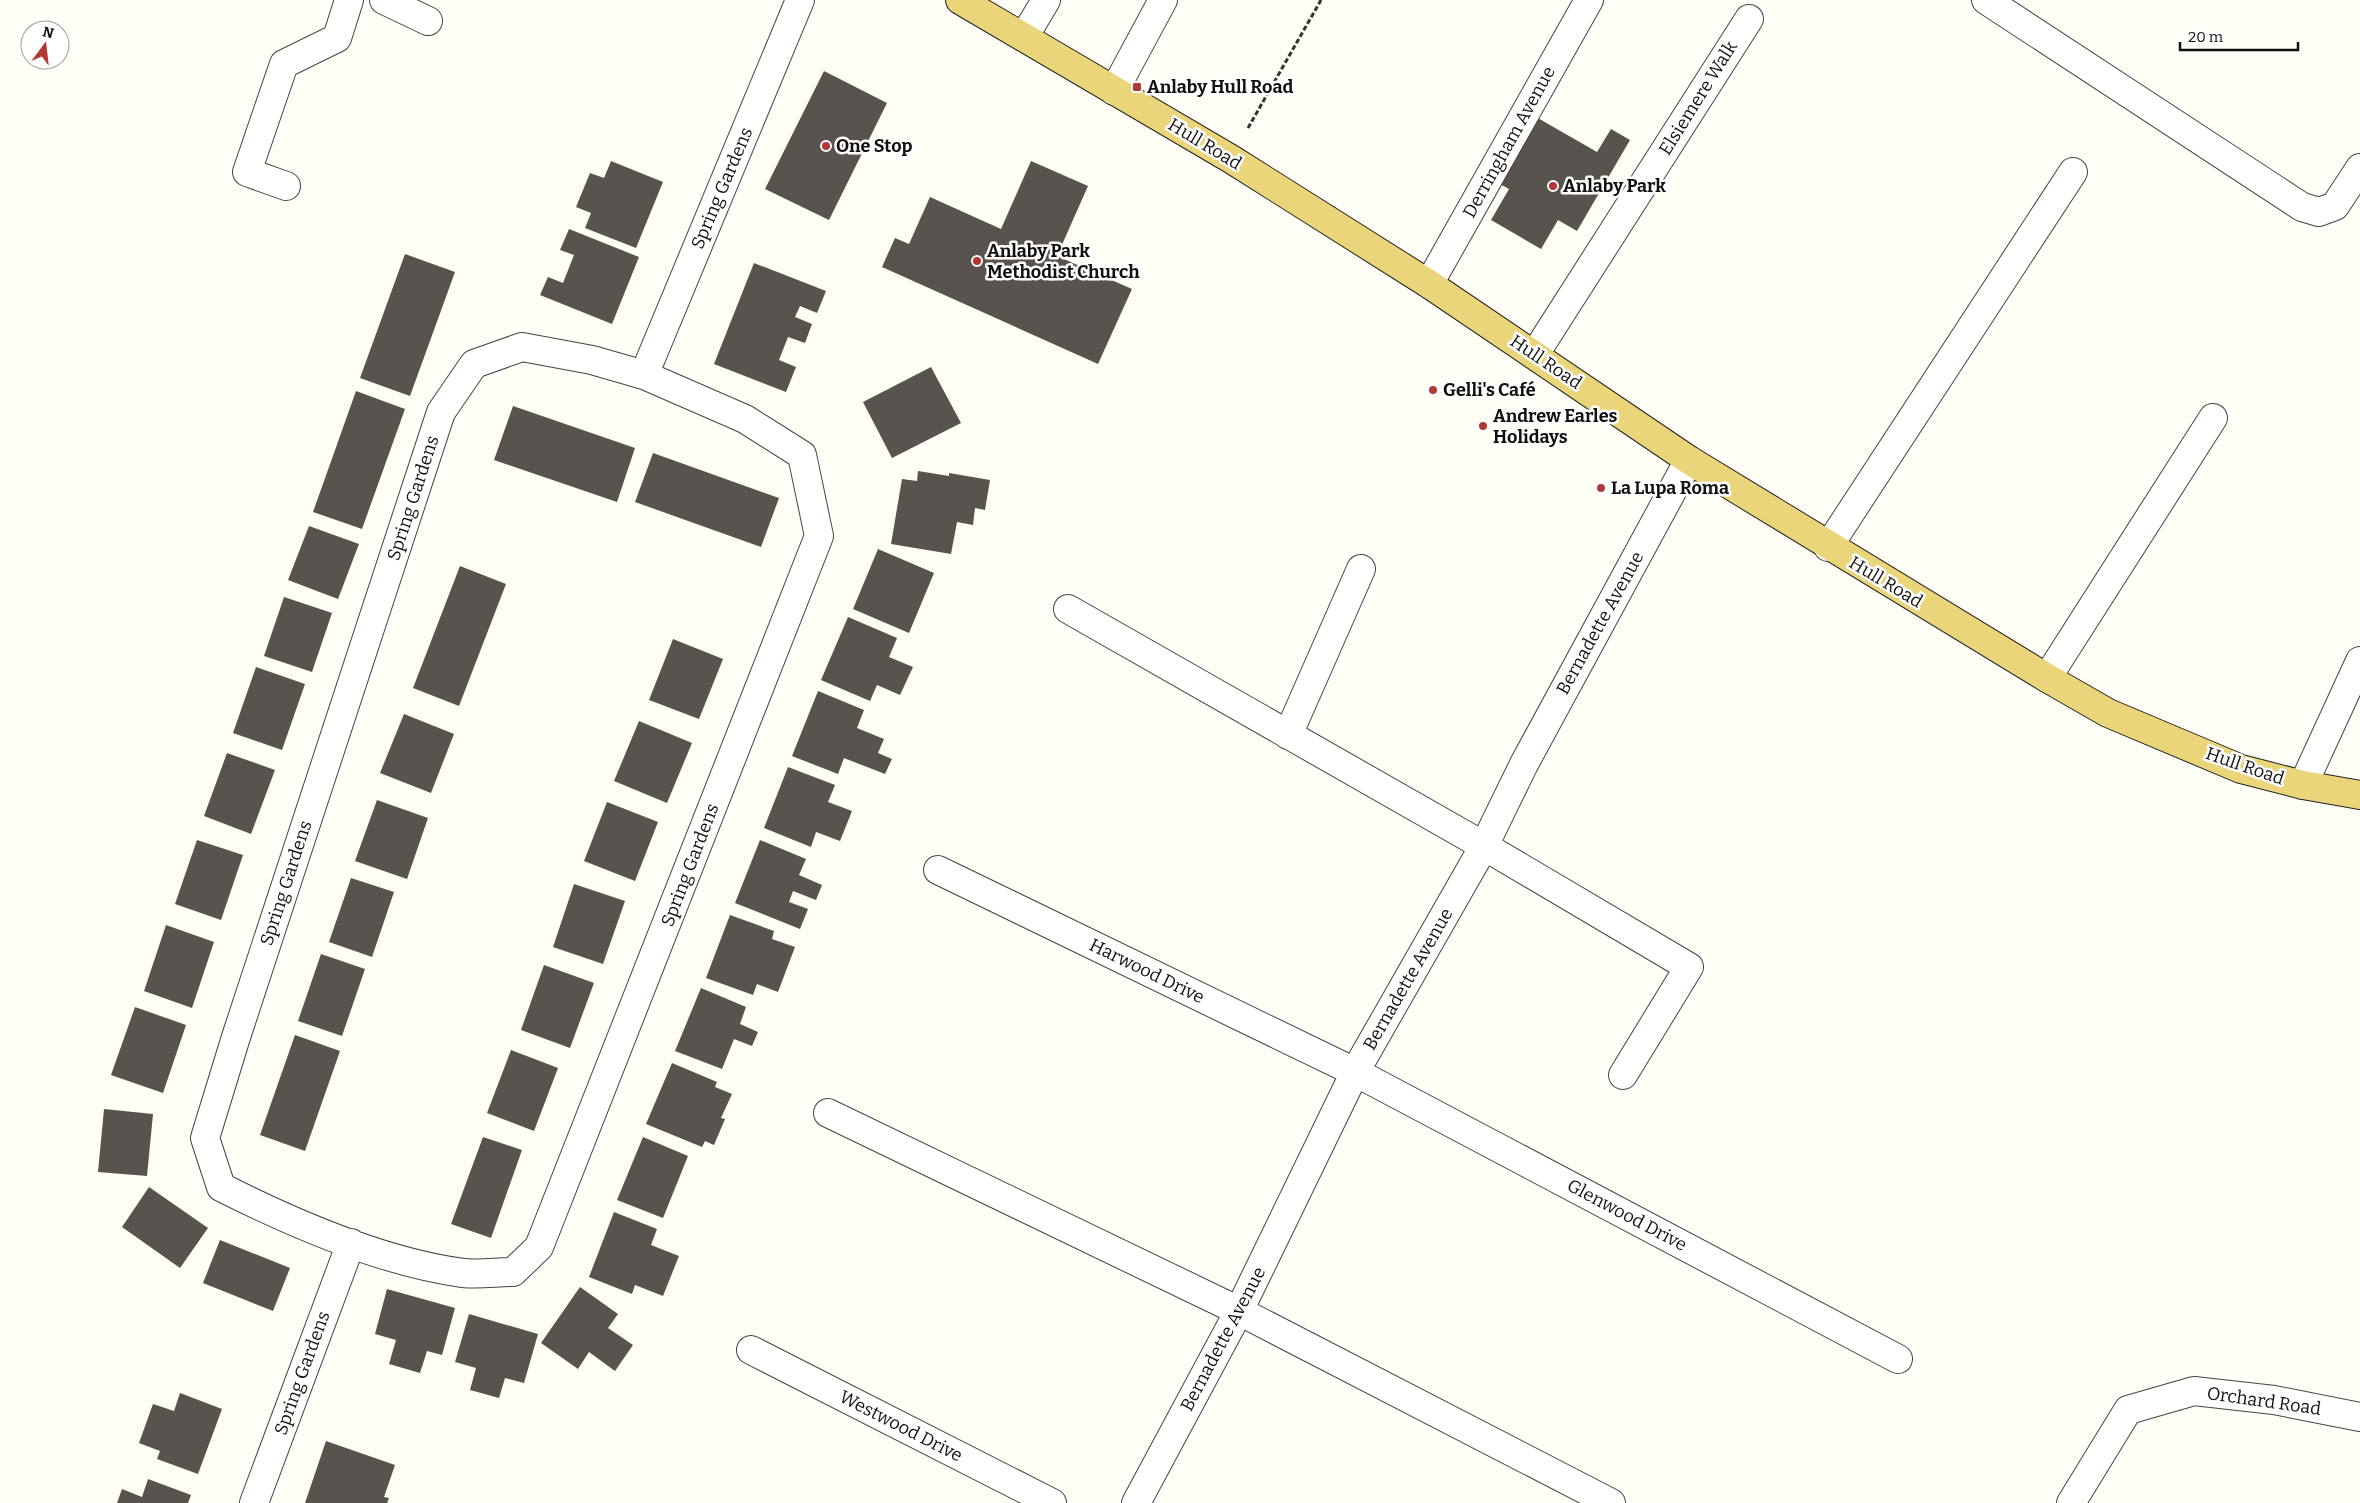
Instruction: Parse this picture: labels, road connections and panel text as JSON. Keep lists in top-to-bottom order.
{
  "streets": {
    "main road": ["Hull Road"],
    "street": [
      "Elsiemere Walk",
      "Derringham Avenue",
      "Spring Gardens",
      "Bernadette Avenue",
      "Harwood Drive",
      "Glenwood Drive",
      "Orchard Road",
      "Westwood Drive"
    ]
  },
  "crossings": [
    ["Elsiemere Walk", "Hull Road"],
    ["Derringham Avenue", "Hull Road"],
    ["Hull Road", "Bernadette Avenue"],
    ["Bernadette Avenue", "Harwood Drive"],
    ["Bernadette Avenue", "Glenwood Drive"],
    ["Harwood Drive", "Glenwood Drive"]
  ],
  "places": {
    "transit": ["Anlaby Hull Road"],
    "other": [
      "One Stop",
      "Anlaby Park",
      "Anlaby Park Methodist Church",
      "Gelli's Café",
      "Andrew Earles Holidays",
      "La Lupa Roma"
    ]
  },
  "scale_bar": "20 m",
  "north": "top"
}
